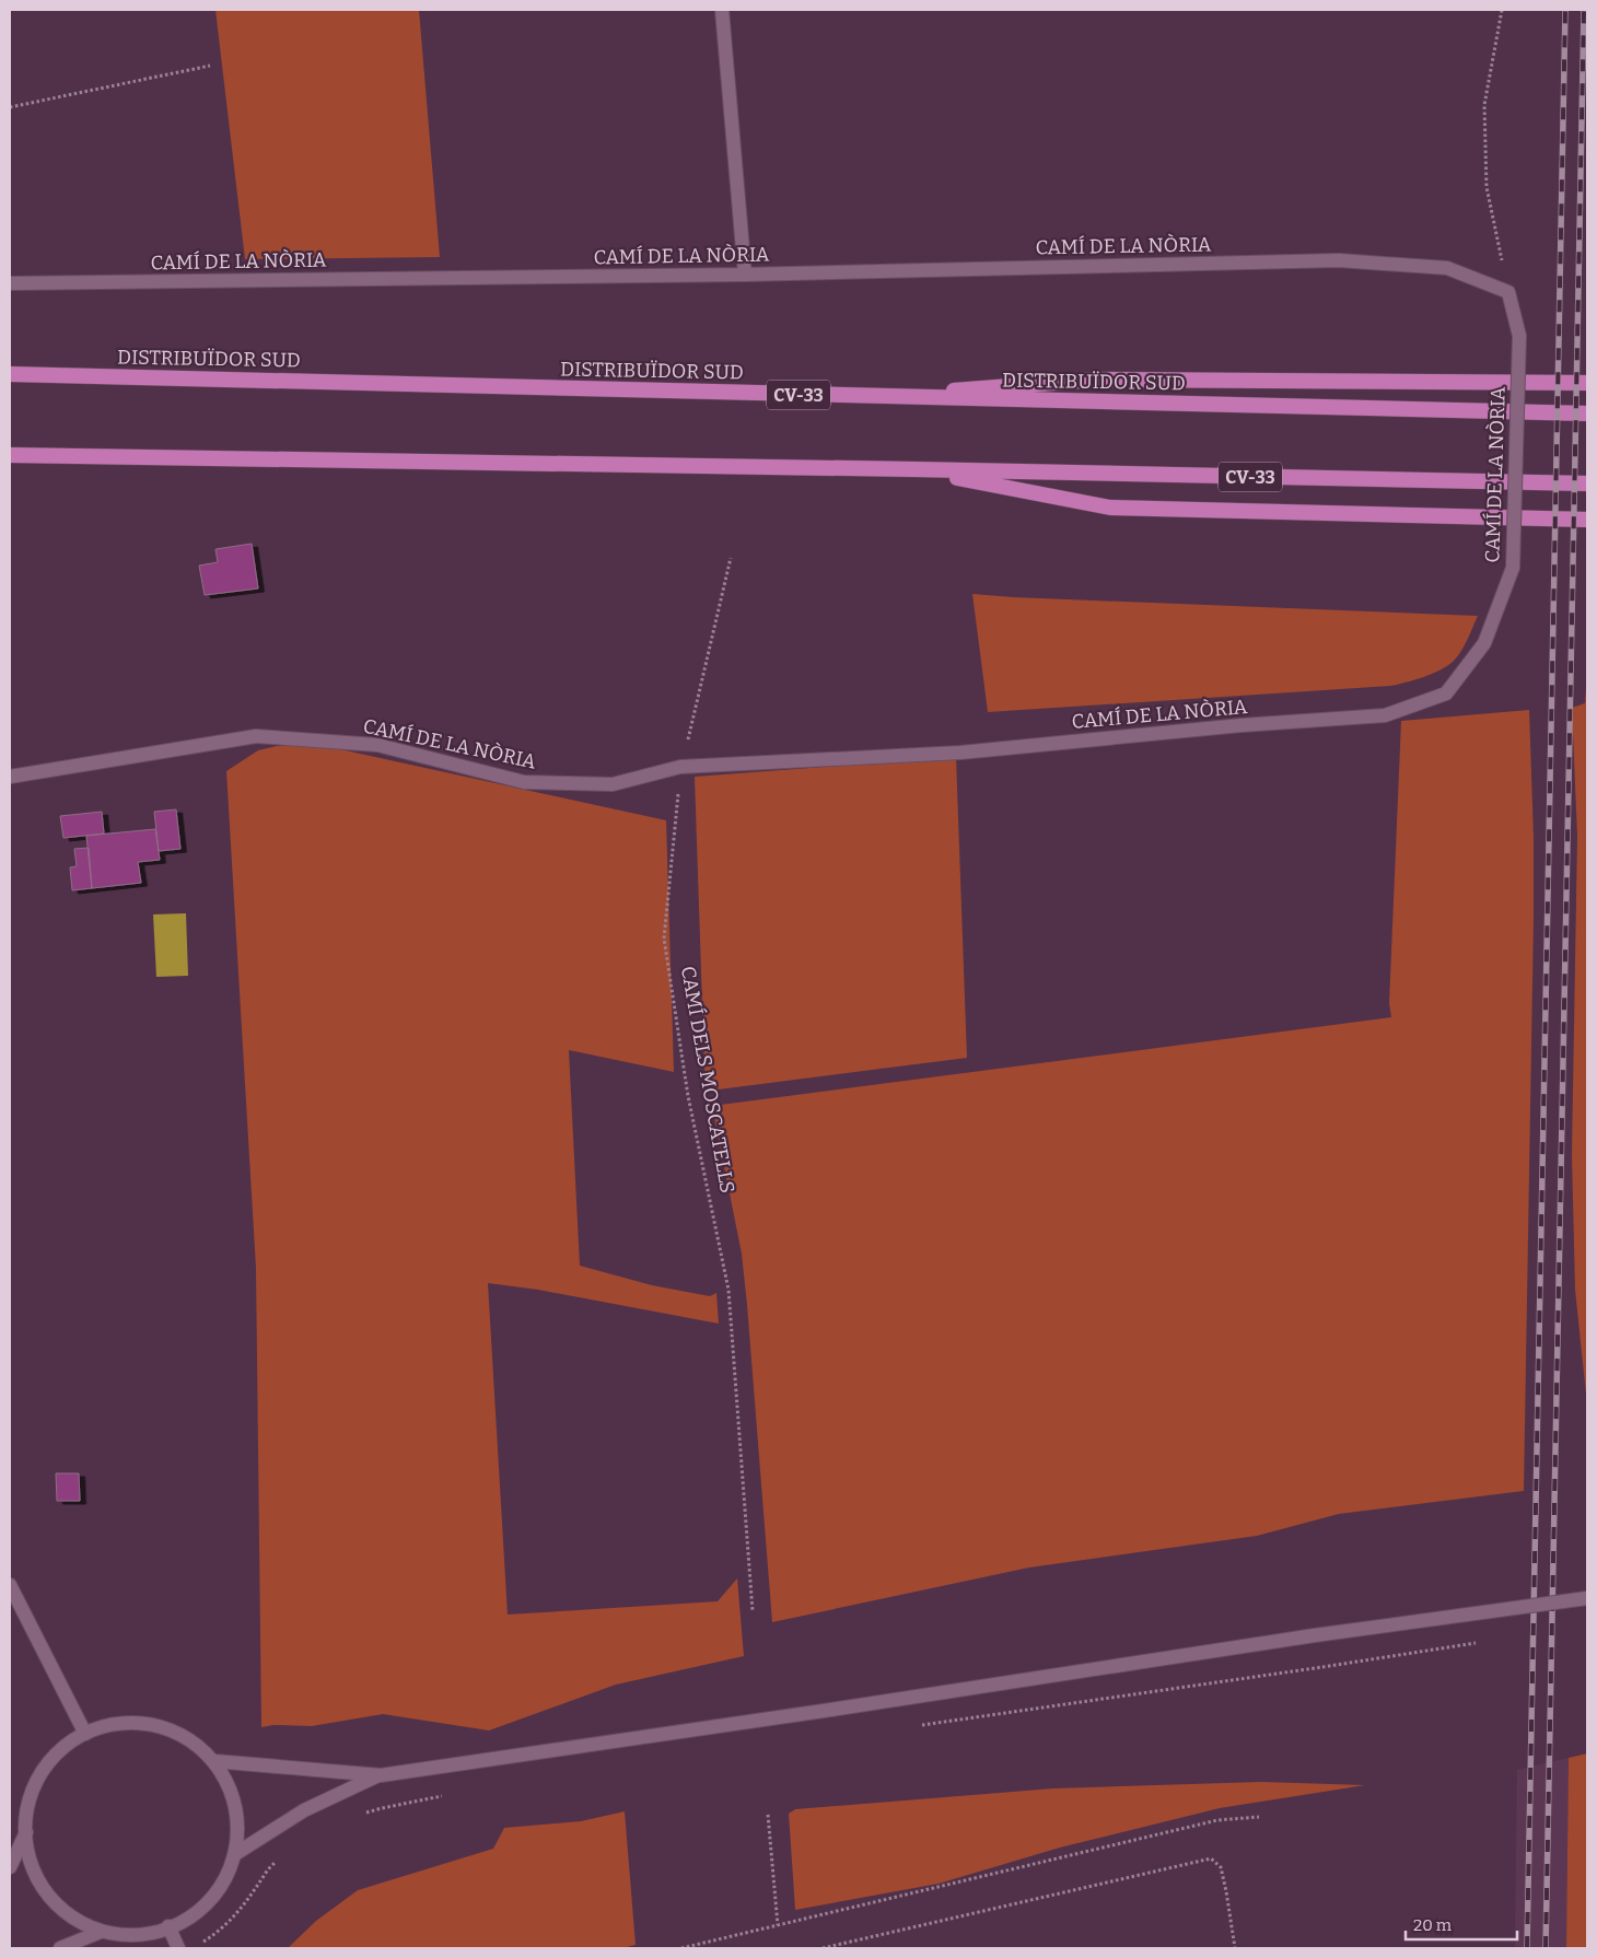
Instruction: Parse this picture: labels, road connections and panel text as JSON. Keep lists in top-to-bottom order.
{
  "streets": {
    "highway": ["DISTRIBUÏDOR SUD", "CV-33"],
    "street": ["CAMÍ DE LA NÒRIA"],
    "path": ["CAMÍ DELS MOSCATELLS"]
  },
  "crossings": [
    ["CAMÍ DE LA NÒRIA", "CAMÍ DELS MOSCATELLS"]
  ],
  "scale_bar": "20 m"
}
